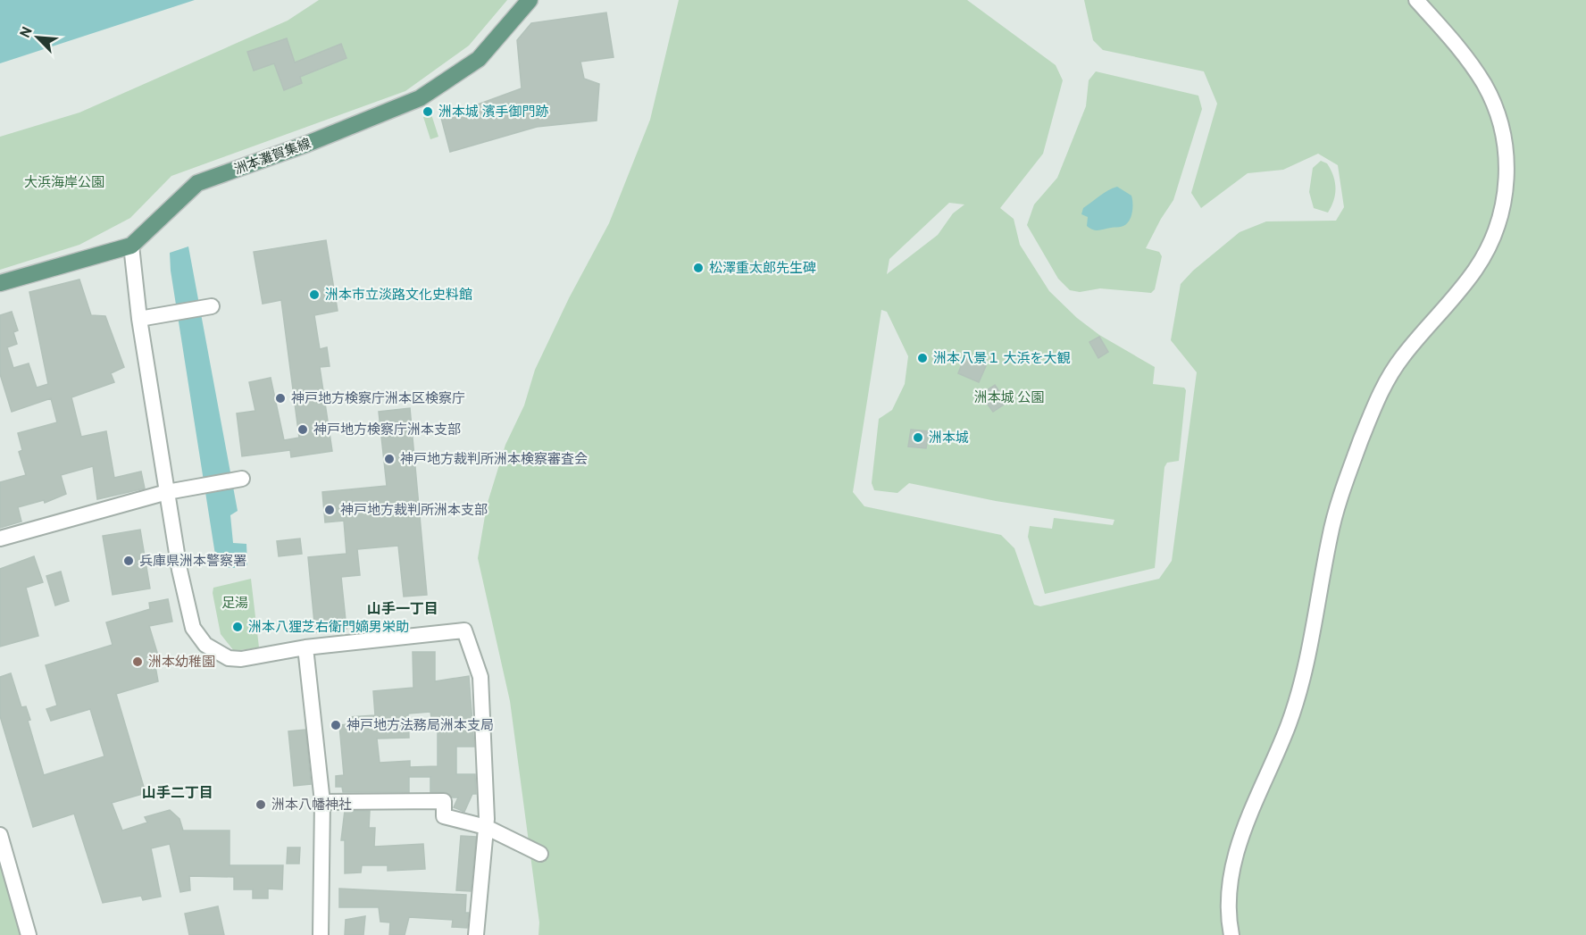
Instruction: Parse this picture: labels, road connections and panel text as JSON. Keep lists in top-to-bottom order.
{
  "streets": {
    "main road": ["洲本灘賀集線"]
  },
  "districts": ["山手一丁目", "山手二丁目"],
  "parks": ["大浜海岸公園", "洲本城 公園", "足湯"],
  "places": [
    "洲本城 濱手御門跡",
    "松澤重太郎先生碑",
    "洲本市立淡路文化史料館",
    "洲本八景１ 大浜を大観",
    "神戸地方検察庁洲本区検察庁",
    "神戸地方検察庁洲本支部",
    "洲本城",
    "神戸地方裁判所洲本検察審査会",
    "神戸地方裁判所洲本支部",
    "兵庫県洲本警察署",
    "洲本八狸芝右衛門嫡男栄助",
    "洲本幼稚園",
    "神戸地方法務局洲本支局",
    "洲本八幡神社"
  ],
  "north": "top left"
}
